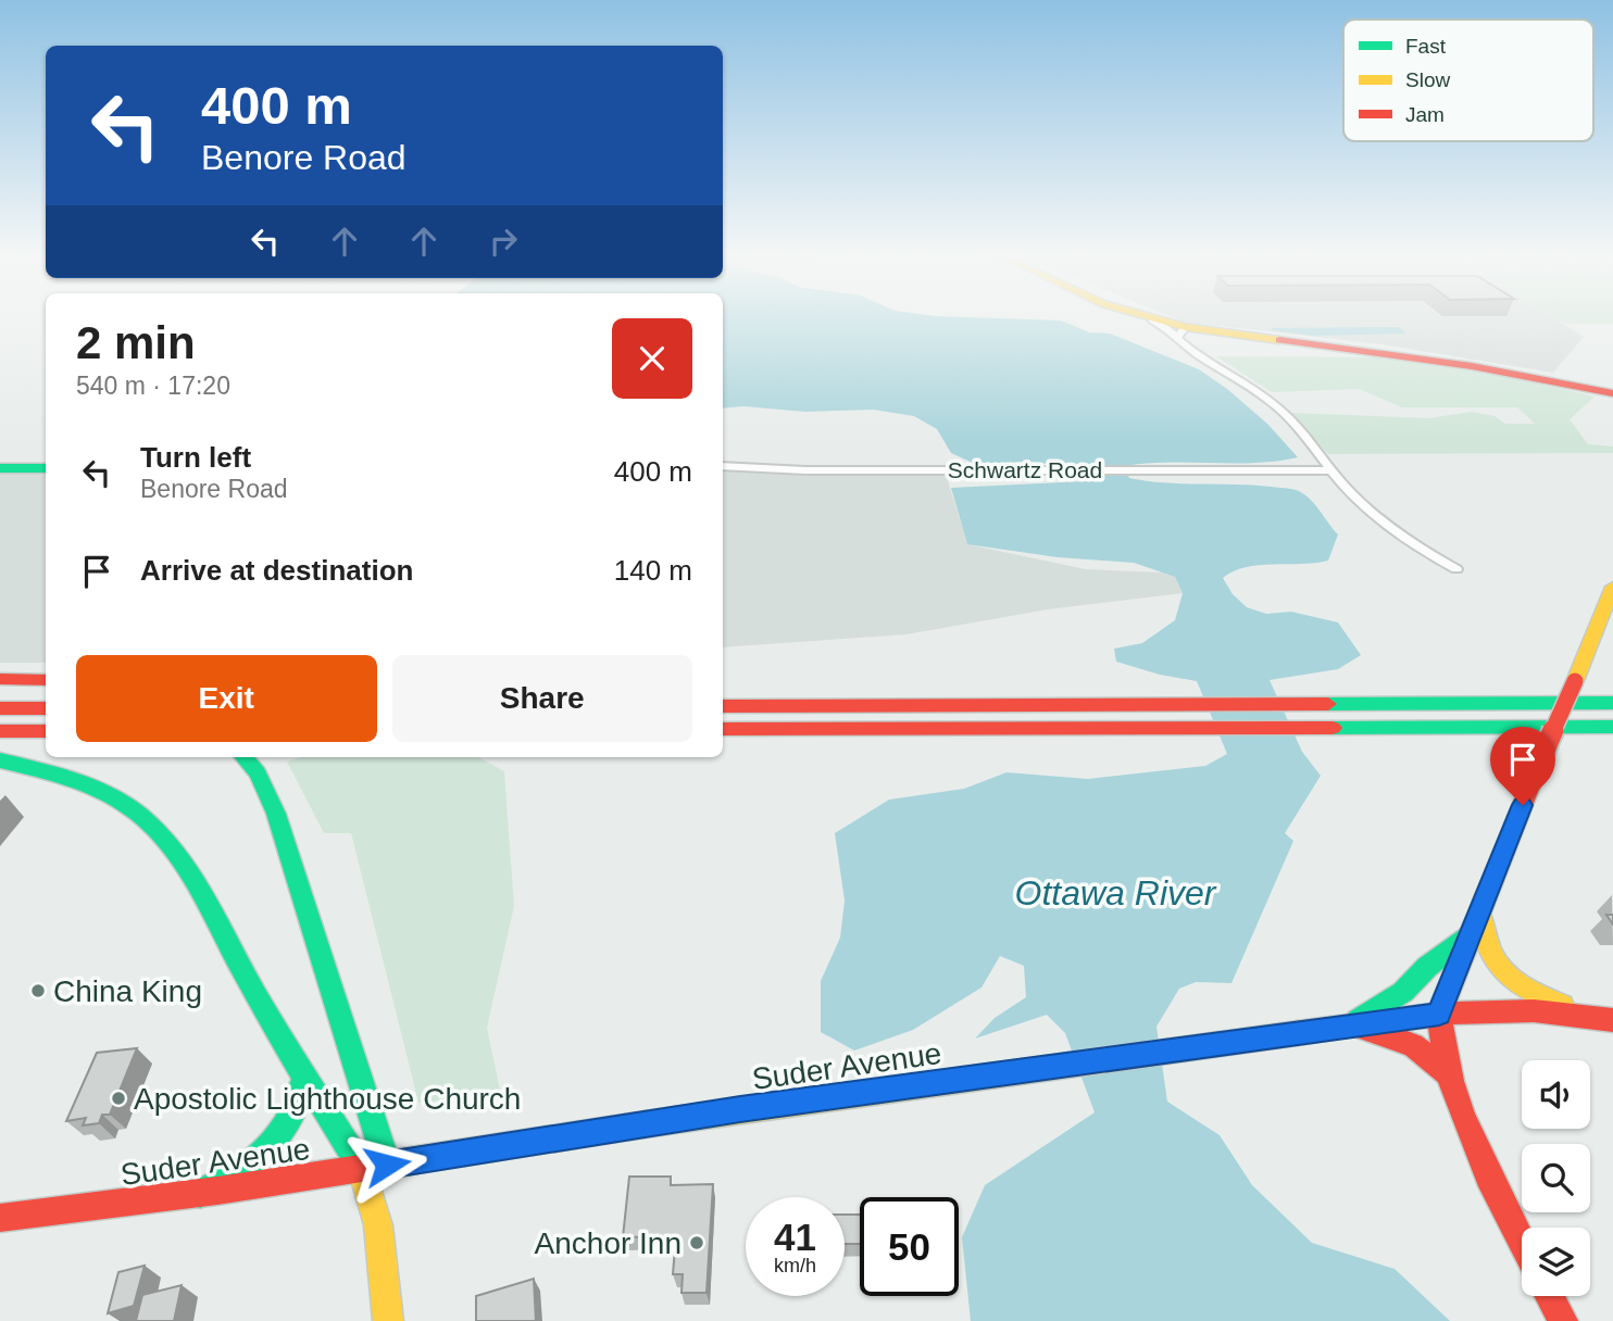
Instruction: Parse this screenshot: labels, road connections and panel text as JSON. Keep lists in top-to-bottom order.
{
  "streets": {
    "main road": ["Suder Avenue"],
    "street": ["Schwartz Road"]
  },
  "water": ["Ottawa River"],
  "places": ["China King", "Apostolic Lighthouse Church", "Anchor Inn"],
  "legend": ["Fast", "Slow", "Jam"],
  "page": {
    "turn": ["400 m", "Benore Road"],
    "heading": ["2 min", "540 m · 17:20"],
    "list": [
      {
        "name": "Turn left",
        "note": "Benore Road",
        "value": "400 m"
      },
      {
        "name": "Arrive at destination",
        "value": "140 m"
      }
    ],
    "buttons": ["Exit", "Share"],
    "speed": "41 km/h",
    "limit": "50"
  }
}
